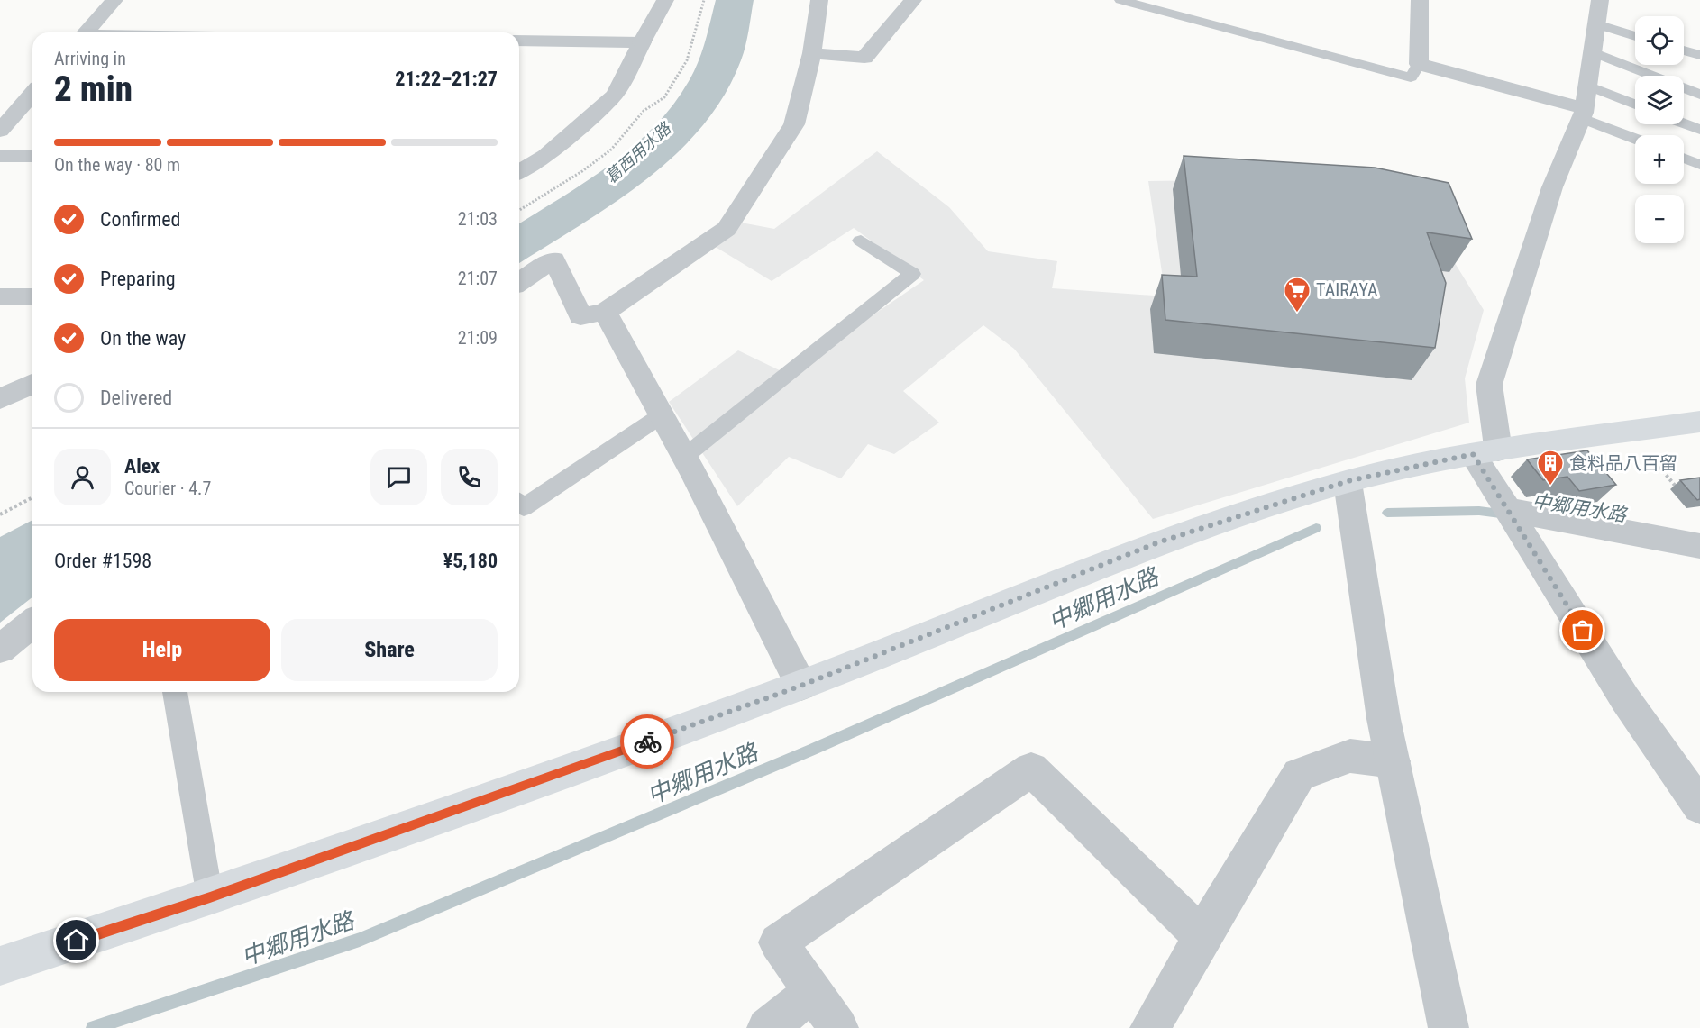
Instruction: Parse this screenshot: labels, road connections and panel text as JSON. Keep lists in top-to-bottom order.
{
  "water": ["葛西用水路", "中郷用水路"],
  "places": {
    "supermarket": ["TAIRAYA"],
    "building": ["食料品八百留"]
  },
  "page": {
    "map_buttons": ["+", "−"],
    "heading": ["2 min", "Arriving in", "21:22–21:27"],
    "panel": [
      "Alex",
      "Courier · 4.7",
      "Order #1598",
      "¥5,180"
    ],
    "bar": "On the way · 80 m",
    "list": [
      ["Confirmed", "21:03"],
      ["Preparing", "21:07"],
      ["On the way", "21:09"],
      "Delivered"
    ],
    "buttons": ["Help", "Share"]
  }
}
